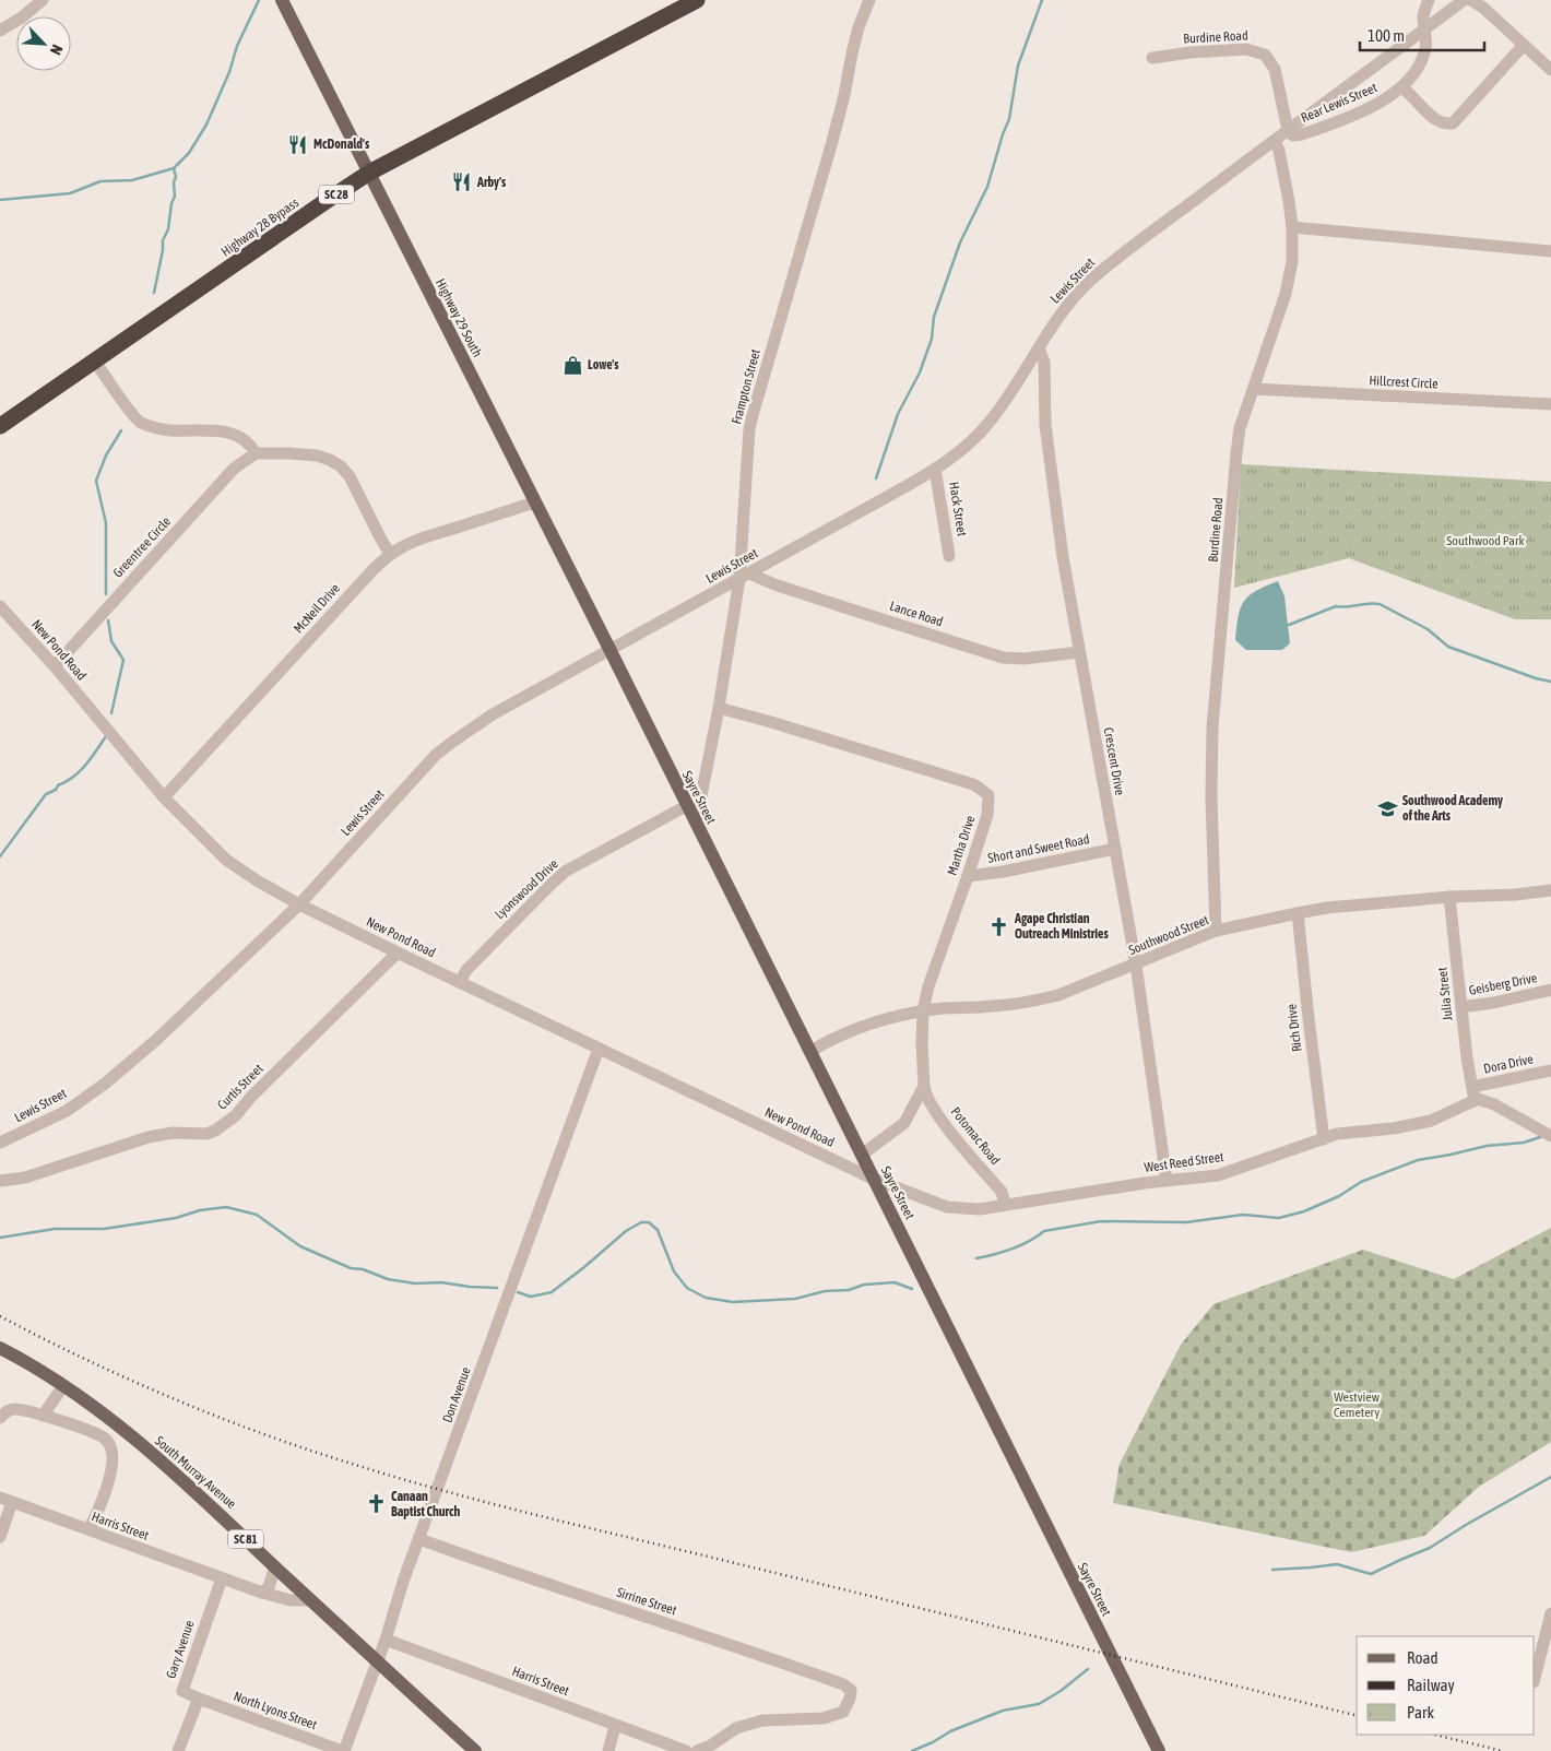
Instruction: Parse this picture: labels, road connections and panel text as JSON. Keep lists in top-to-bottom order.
{
  "streets": {
    "highway": ["SC 28", "Highway 28 Bypass"],
    "main road": [
      "Highway 29 South",
      "Sayre Street",
      "South Murray Avenue",
      "SC 81"
    ],
    "street": [
      "Burdine Road",
      "Rear Lewis Street",
      "Lewis Street",
      "Hillcrest Circle",
      "Frampton Street",
      "Hack Street",
      "Greentree Circle",
      "McNeil Drive",
      "Lance Road",
      "New Pond Road",
      "Crescent Drive",
      "Martha Drive",
      "Short and Sweet Road",
      "Lyonswood Drive",
      "Southwood Street",
      "Geisberg Drive",
      "Julia Street",
      "Rich Drive",
      "Dora Drive",
      "Curtis Street",
      "Potomac Road",
      "West Reed Street",
      "Don Avenue",
      "Harris Street",
      "Sirrine Street",
      "Gary Avenue",
      "North Lyons Street"
    ]
  },
  "crossings": [
    ["Burdine Road", "Rear Lewis Street"],
    ["Burdine Road", "Lewis Street"],
    ["Burdine Road", "Hillcrest Circle"],
    ["Burdine Road", "Southwood Street"],
    ["Rear Lewis Street", "Lewis Street"],
    ["Highway 28 Bypass", "Highway 29 South"],
    ["Lewis Street", "Highway 29 South"],
    ["Lewis Street", "Frampton Street"],
    ["Lewis Street", "Hack Street"],
    ["Lewis Street", "Lance Road"],
    ["Lewis Street", "New Pond Road"],
    ["Lewis Street", "Crescent Drive"],
    ["Lewis Street", "Sayre Street"],
    ["Highway 29 South", "McNeil Drive"],
    ["Highway 29 South", "Sayre Street"],
    ["Frampton Street", "Lance Road"],
    ["Frampton Street", "Sayre Street"],
    ["Frampton Street", "Martha Drive"],
    ["Greentree Circle", "New Pond Road"],
    ["McNeil Drive", "New Pond Road"],
    ["Lance Road", "Crescent Drive"],
    ["New Pond Road", "Sayre Street"],
    ["New Pond Road", "Lyonswood Drive"],
    ["New Pond Road", "Curtis Street"],
    ["New Pond Road", "West Reed Street"],
    ["New Pond Road", "Don Avenue"],
    ["Crescent Drive", "Short and Sweet Road"],
    ["Crescent Drive", "Southwood Street"],
    ["Crescent Drive", "West Reed Street"],
    ["Sayre Street", "Lyonswood Drive"],
    ["Sayre Street", "Southwood Street"],
    ["Sayre Street", "West Reed Street"],
    ["Martha Drive", "Short and Sweet Road"],
    ["Martha Drive", "Southwood Street"],
    ["Martha Drive", "Potomac Road"],
    ["Southwood Street", "Julia Street"],
    ["Southwood Street", "Rich Drive"],
    ["Geisberg Drive", "Julia Street"],
    ["Julia Street", "Dora Drive"],
    ["Julia Street", "West Reed Street"],
    ["Rich Drive", "West Reed Street"],
    ["Potomac Road", "West Reed Street"],
    ["Don Avenue", "South Murray Avenue"],
    ["Don Avenue", "Harris Street"],
    ["Don Avenue", "Sirrine Street"],
    ["Don Avenue", "North Lyons Street"],
    ["South Murray Avenue", "Harris Street"],
    ["Harris Street", "Gary Avenue"],
    ["Gary Avenue", "North Lyons Street"]
  ],
  "parks": ["Southwood Park", "Westview Cemetery"],
  "places": {
    "restaurant": ["McDonald's", "Arby's"],
    "shop": ["Lowe's"],
    "school or university": ["Southwood Academy of the Arts"],
    "church": ["Agape Christian Outreach Ministries", "Canaan Baptist Church"]
  },
  "legend": ["Road", "Railway", "Park"],
  "scale_bar": "100 m",
  "north": "bottom right"
}
